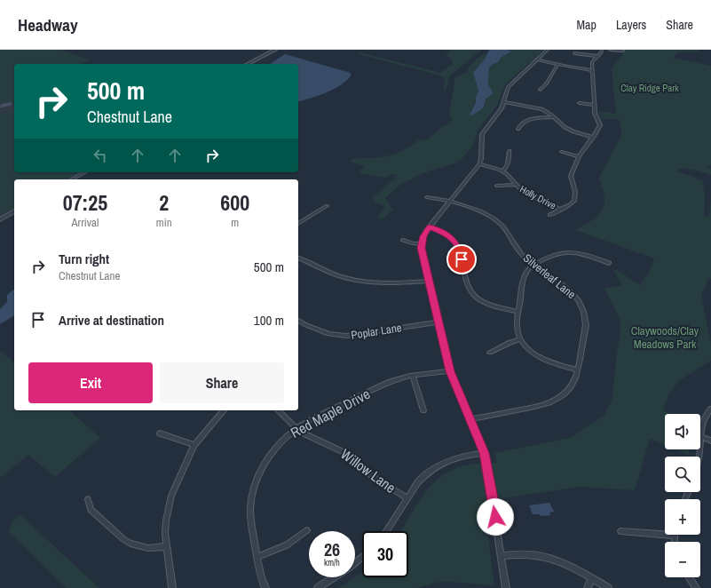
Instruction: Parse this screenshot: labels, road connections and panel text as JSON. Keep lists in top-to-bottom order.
{
  "streets": {
    "street": [
      "Holly Drive",
      "Silverleaf Lane",
      "Poplar Lane",
      "Red Maple Drive",
      "Willow Lane"
    ]
  },
  "crossings": [
    ["Red Maple Drive", "Willow Lane"]
  ],
  "parks": ["Clay Ridge Park", "Claywoods/Clay Meadows Park"],
  "page": {
    "header": "Headway",
    "nav": ["Map", "Layers", "Share"],
    "turn": ["500 m", "Chestnut Lane"],
    "eta": [
      "07:25",
      "Arrival",
      "2",
      "min",
      "600",
      "m"
    ],
    "list": [
      {
        "name": "Turn right",
        "note": "Chestnut Lane",
        "value": "500 m"
      },
      {
        "name": "Arrive at destination",
        "value": "100 m"
      }
    ],
    "buttons": ["Exit", "Share"],
    "map_buttons": ["+", "−"],
    "speed": "26 km/h",
    "limit": "30"
  }
}
